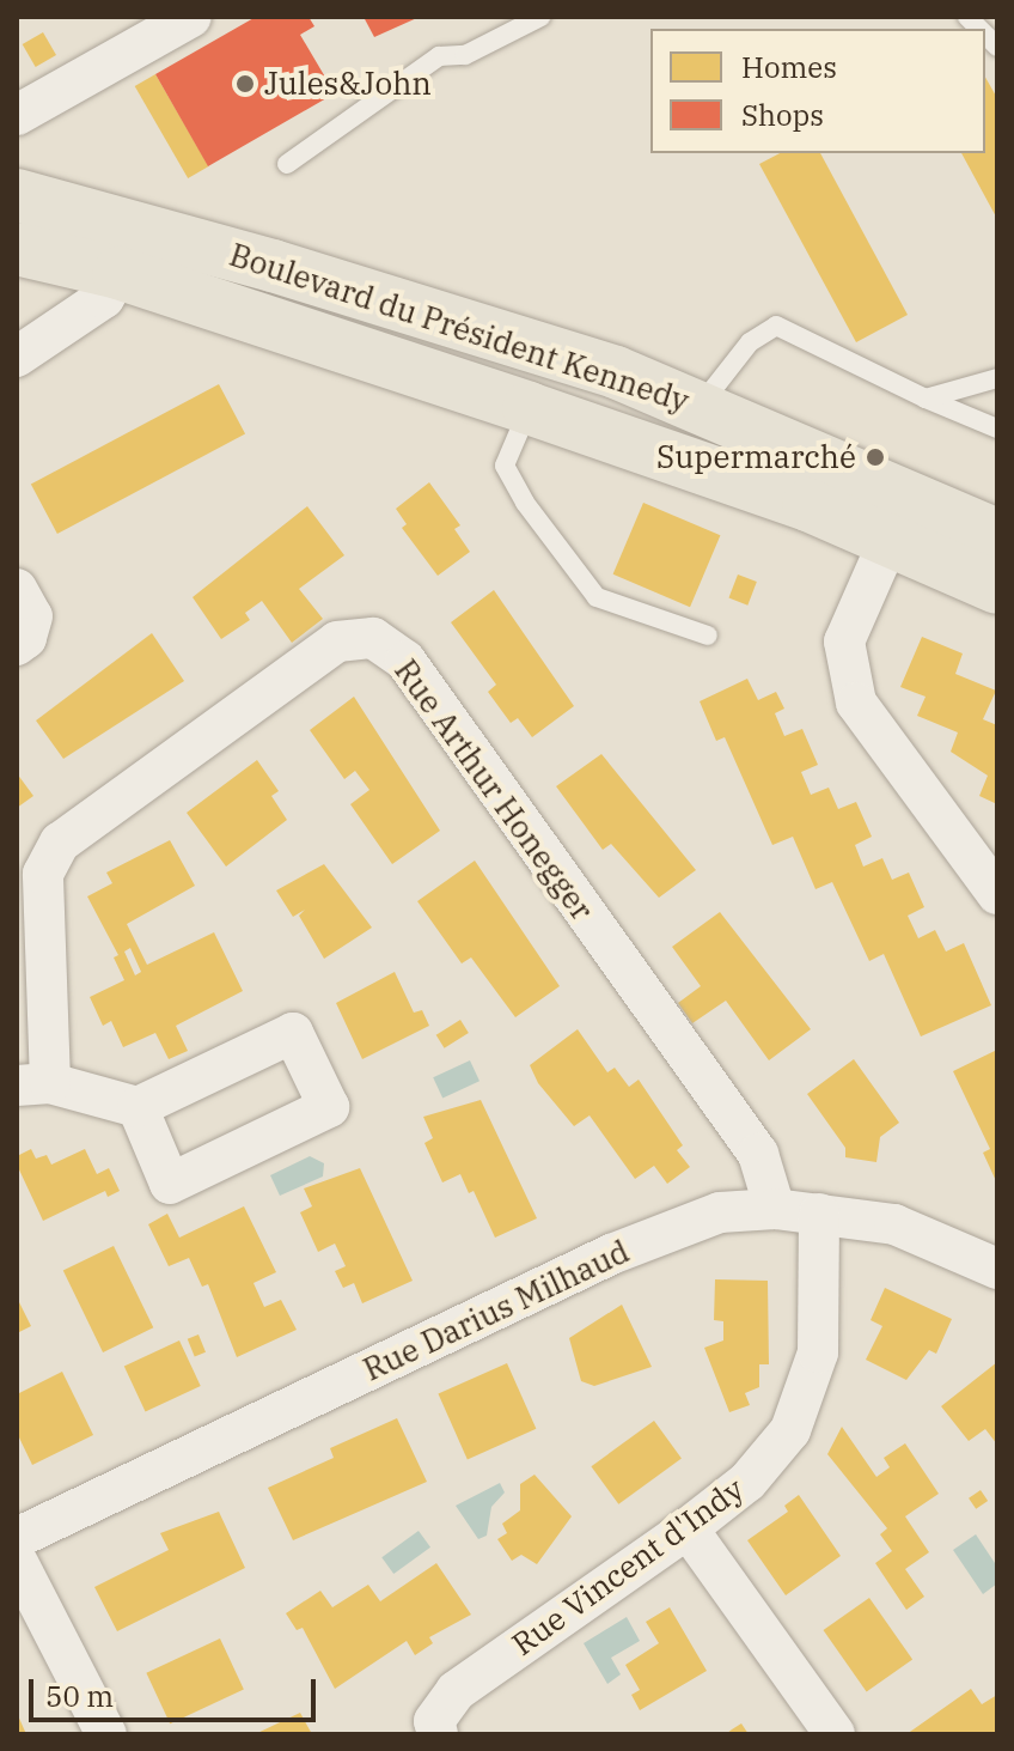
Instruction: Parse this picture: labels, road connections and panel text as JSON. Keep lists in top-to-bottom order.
{
  "streets": {
    "main road": ["Boulevard du Président Kennedy"],
    "street": ["Rue Arthur Honegger", "Rue Darius Milhaud", "Rue Vincent d'Indy"]
  },
  "crossings": [
    ["Rue Arthur Honegger", "Rue Darius Milhaud"],
    ["Rue Darius Milhaud", "Rue Vincent d'Indy"]
  ],
  "places": ["Jules&John", "Supermarché"],
  "legend": ["Homes", "Shops"],
  "scale_bar": "50 m"
}
